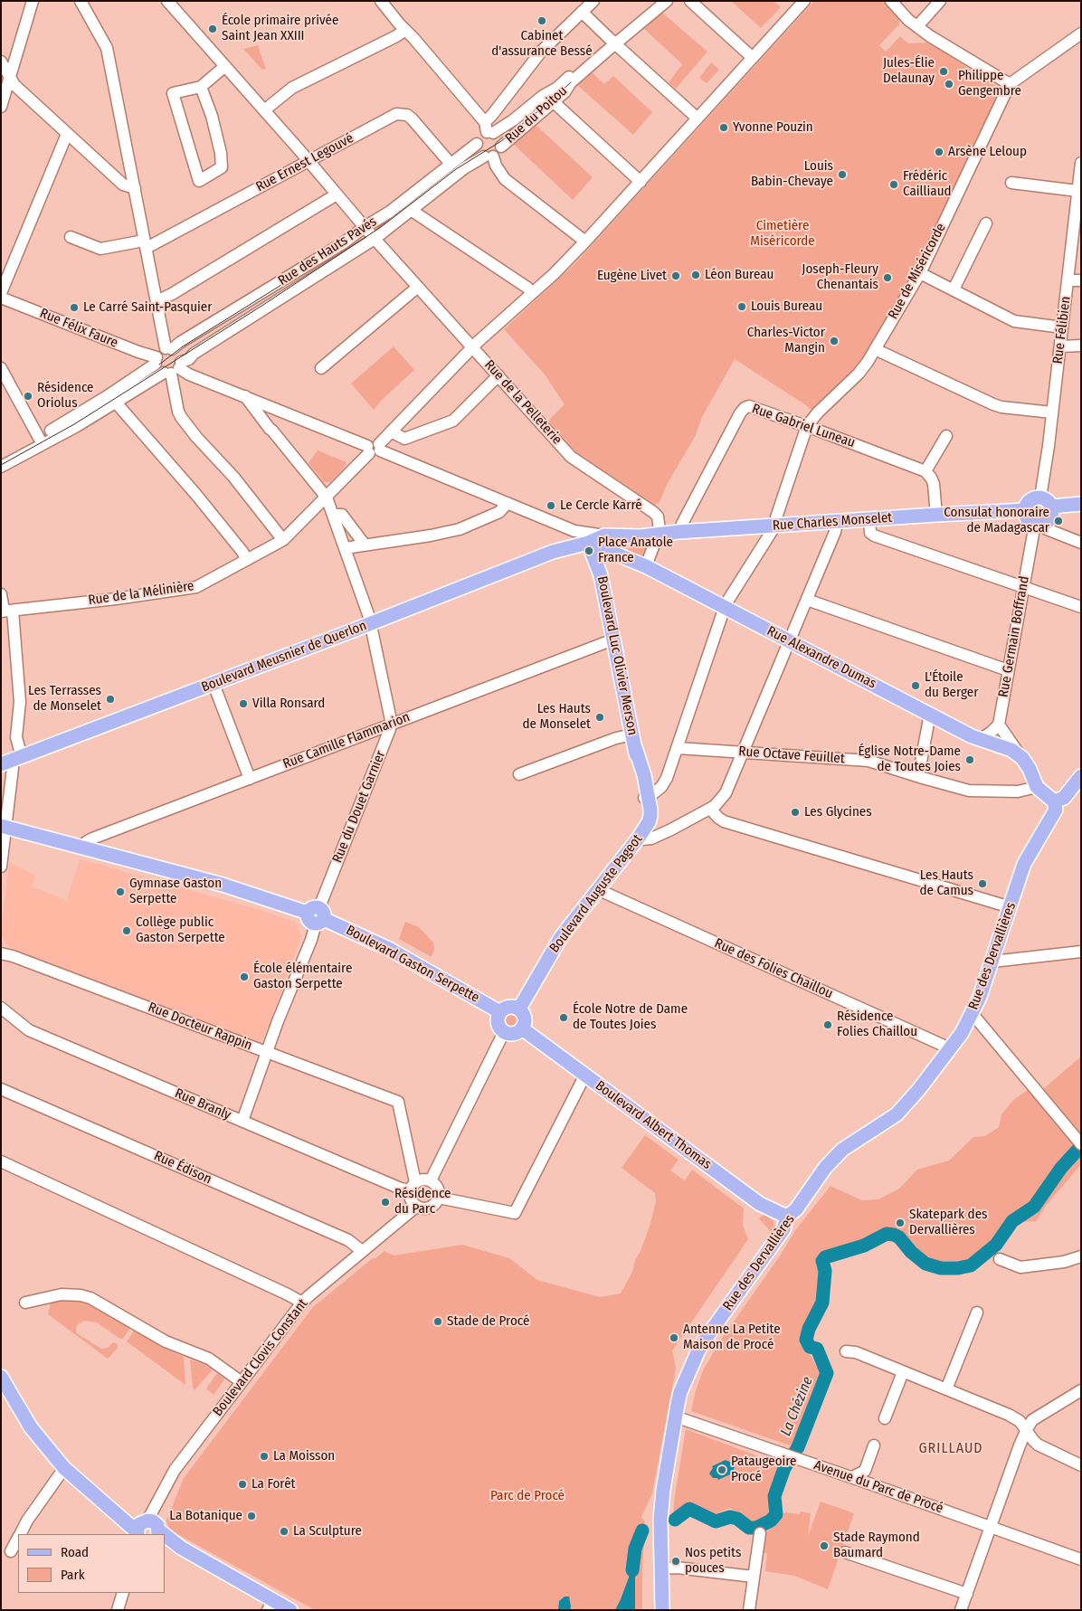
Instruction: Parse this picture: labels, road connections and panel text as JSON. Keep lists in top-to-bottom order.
{
  "streets": {
    "main road": [
      "Rue Charles Monselet",
      "Boulevard Luc Olivier Merson",
      "Boulevard Meusnier de Querlon",
      "Rue Alexandre Dumas",
      "Boulevard Auguste Pageot",
      "Rue des Dervallières",
      "Boulevard Gaston Serpette",
      "Boulevard Albert Thomas"
    ],
    "street": [
      "Rue du Poitou",
      "Rue Ernest Legouvé",
      "Rue des Hauts Pavés",
      "Rue de Miséricorde",
      "Rue Félix Faure",
      "Rue Félibien",
      "Rue de la Pelleterie",
      "Rue Gabriel Luneau",
      "Rue de la Mélinière",
      "Rue Germain Boffrand",
      "Rue Camille Flammarion",
      "Rue Octave Feuillet",
      "Rue du Douet Garnier",
      "Rue des Folies Chaillou",
      "Rue Docteur Rappin",
      "Rue Branly",
      "Rue Édison",
      "Boulevard Clovis Constant",
      "Avenue du Parc de Procé"
    ]
  },
  "crossings": [
    ["Rue du Poitou", "Rue des Hauts Pavés"],
    ["Rue Ernest Legouvé", "Rue des Hauts Pavés"],
    ["Rue Ernest Legouvé", "Rue de la Pelleterie"],
    ["Rue des Hauts Pavés", "Rue Félix Faure"],
    ["Rue des Hauts Pavés", "Rue de la Pelleterie"],
    ["Rue de Miséricorde", "Rue Gabriel Luneau"],
    ["Rue de Miséricorde", "Rue Charles Monselet"],
    ["Rue de Miséricorde", "Boulevard Luc Olivier Merson"],
    ["Rue de Miséricorde", "Rue Alexandre Dumas"],
    ["Rue de Miséricorde", "Rue Octave Feuillet"],
    ["Rue Félix Faure", "Rue de la Mélinière"],
    ["Rue Félibien", "Rue Charles Monselet"],
    ["Rue Félibien", "Rue Germain Boffrand"],
    ["Rue de la Pelleterie", "Rue Charles Monselet"],
    ["Rue de la Pelleterie", "Rue de la Mélinière"],
    ["Rue Gabriel Luneau", "Rue Charles Monselet"],
    ["Rue Charles Monselet", "Rue Germain Boffrand"],
    ["Rue Charles Monselet", "Rue Alexandre Dumas"],
    ["Rue Germain Boffrand", "Rue Alexandre Dumas"],
    ["Boulevard Luc Olivier Merson", "Rue Camille Flammarion"],
    ["Boulevard Luc Olivier Merson", "Boulevard Auguste Pageot"],
    ["Rue Alexandre Dumas", "Rue Octave Feuillet"],
    ["Rue Alexandre Dumas", "Rue des Dervallières"],
    ["Rue Camille Flammarion", "Rue du Douet Garnier"],
    ["Rue Camille Flammarion", "Boulevard Gaston Serpette"],
    ["Rue du Douet Garnier", "Boulevard Gaston Serpette"],
    ["Rue du Douet Garnier", "Rue Docteur Rappin"],
    ["Rue du Douet Garnier", "Rue Branly"],
    ["Boulevard Auguste Pageot", "Boulevard Gaston Serpette"],
    ["Boulevard Auguste Pageot", "Rue des Folies Chaillou"],
    ["Boulevard Auguste Pageot", "Boulevard Albert Thomas"],
    ["Rue des Dervallières", "Rue des Folies Chaillou"],
    ["Rue des Dervallières", "Boulevard Albert Thomas"],
    ["Rue des Dervallières", "Avenue du Parc de Procé"],
    ["Boulevard Gaston Serpette", "Boulevard Albert Thomas"],
    ["Rue Docteur Rappin", "Rue Branly"],
    ["Rue Docteur Rappin", "Boulevard Clovis Constant"],
    ["Rue Branly", "Boulevard Clovis Constant"],
    ["Rue Édison", "Boulevard Clovis Constant"]
  ],
  "districts": ["GRILLAUD"],
  "water": ["La Chézine"],
  "parks": ["Cimetière Miséricorde", "Parc de Procé"],
  "places": [
    "Cabinet d'assurance Bessé",
    "École primaire privée Saint Jean XXIII",
    "Jules-Élie Delaunay",
    "Philippe Gengembre",
    "Yvonne Pouzin",
    "Arsène Leloup",
    "Louis Babin-Chevaye",
    "Frédéric Cailliaud",
    "Léon Bureau",
    "Eugène Livet",
    "Joseph-Fleury Chenantais",
    "Louis Bureau",
    "Le Carré Saint-Pasquier",
    "Charles-Victor Mangin",
    "Résidence Oriolus",
    "Le Cercle Karré",
    "Consulat honoraire de Madagascar",
    "Place Anatole France",
    "L'Étoile du Berger",
    "Les Terrasses de Monselet",
    "Villa Ronsard",
    "Les Hauts de Monselet",
    "Église Notre-Dame de Toutes Joies",
    "Les Glycines",
    "Les Hauts de Camus",
    "Gymnase Gaston Serpette",
    "Collège public Gaston Serpette",
    "École élémentaire Gaston Serpette",
    "École Notre de Dame de Toutes Joies",
    "Résidence Folies Chaillou",
    "Résidence du Parc",
    "Skatepark des Dervallières",
    "Stade de Procé",
    "Antenne La Petite Maison de Procé",
    "La Moisson",
    "Pataugeoire Procé",
    "La Forêt",
    "La Botanique",
    "La Sculpture",
    "Stade Raymond Baumard",
    "Nos petits pouces"
  ],
  "legend": ["Road", "Park"]
}
